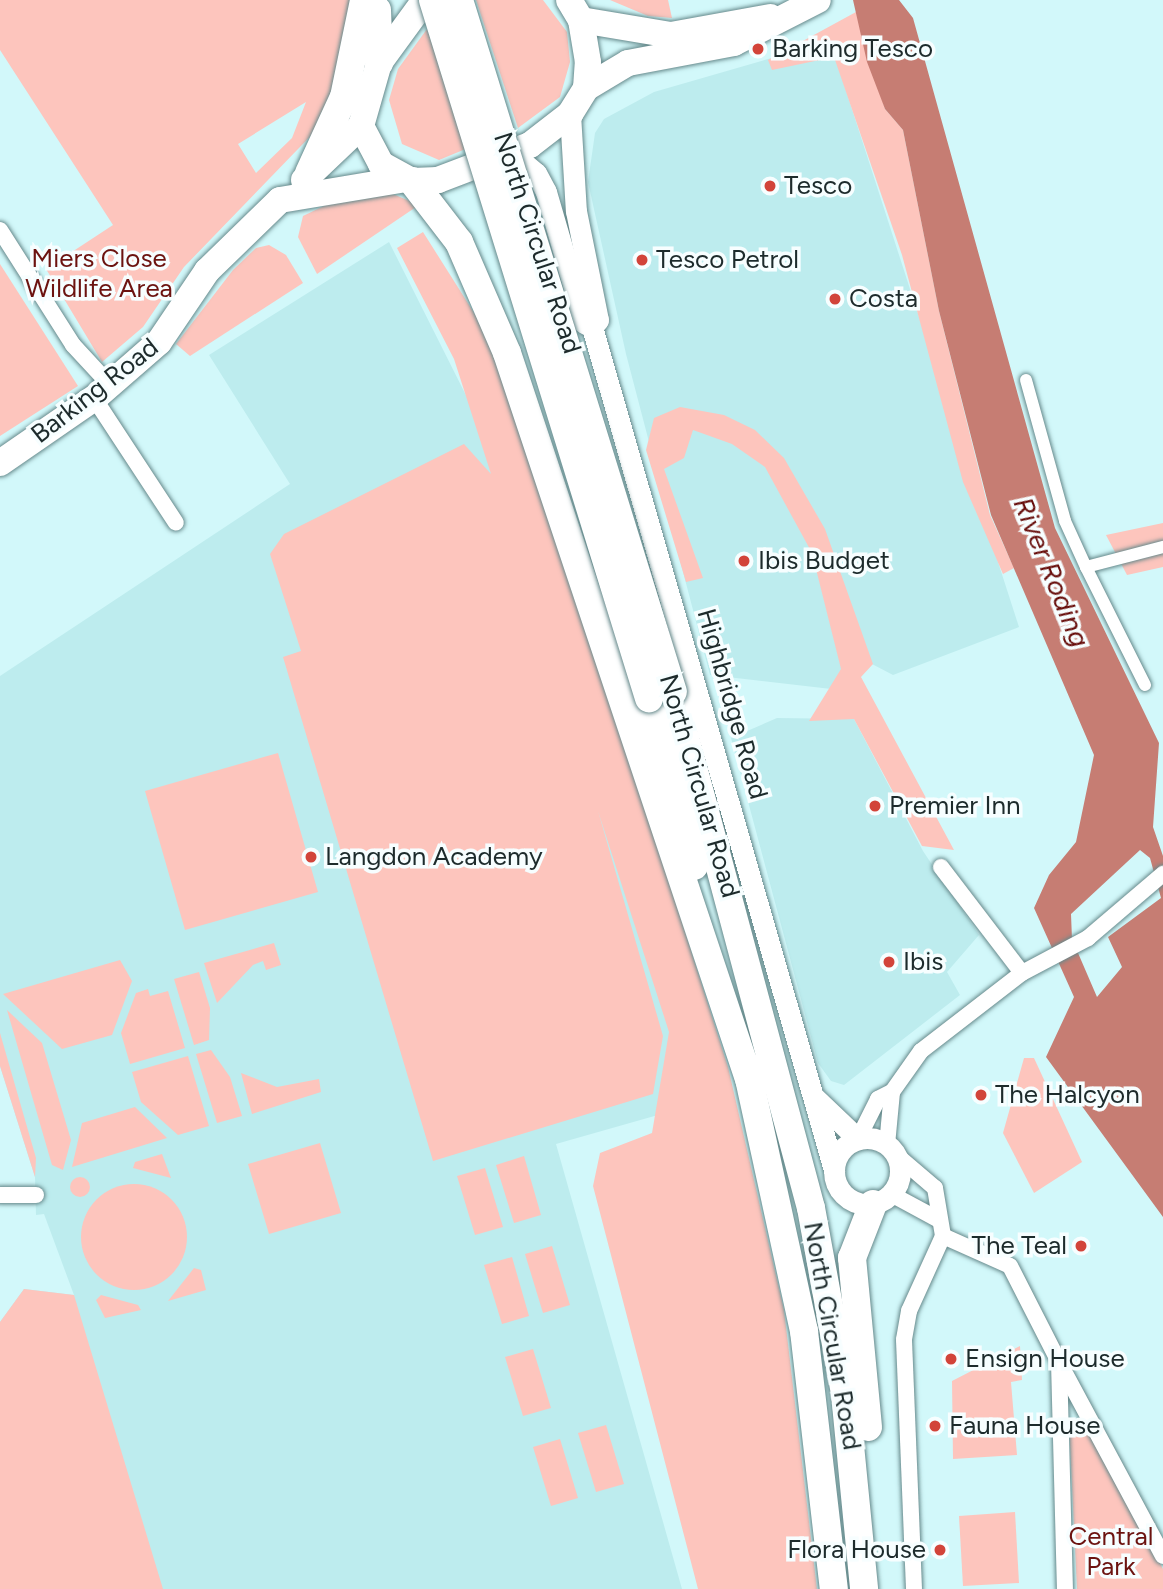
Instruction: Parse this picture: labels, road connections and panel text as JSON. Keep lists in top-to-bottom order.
{
  "streets": {
    "highway": ["North Circular Road"],
    "main road": ["Barking Road"],
    "street": ["Highbridge Road"]
  },
  "crossings": [
    ["Barking Road", "Highbridge Road"]
  ],
  "water": ["River Roding"],
  "parks": ["Miers Close Wildlife Area", "Central Park"],
  "places": [
    "Barking Tesco",
    "Tesco",
    "Tesco Petrol",
    "Costa",
    "Ibis Budget",
    "Premier Inn",
    "Langdon Academy",
    "Ibis",
    "The Halcyon",
    "The Teal",
    "Ensign House",
    "Fauna House",
    "Flora House"
  ]
}
